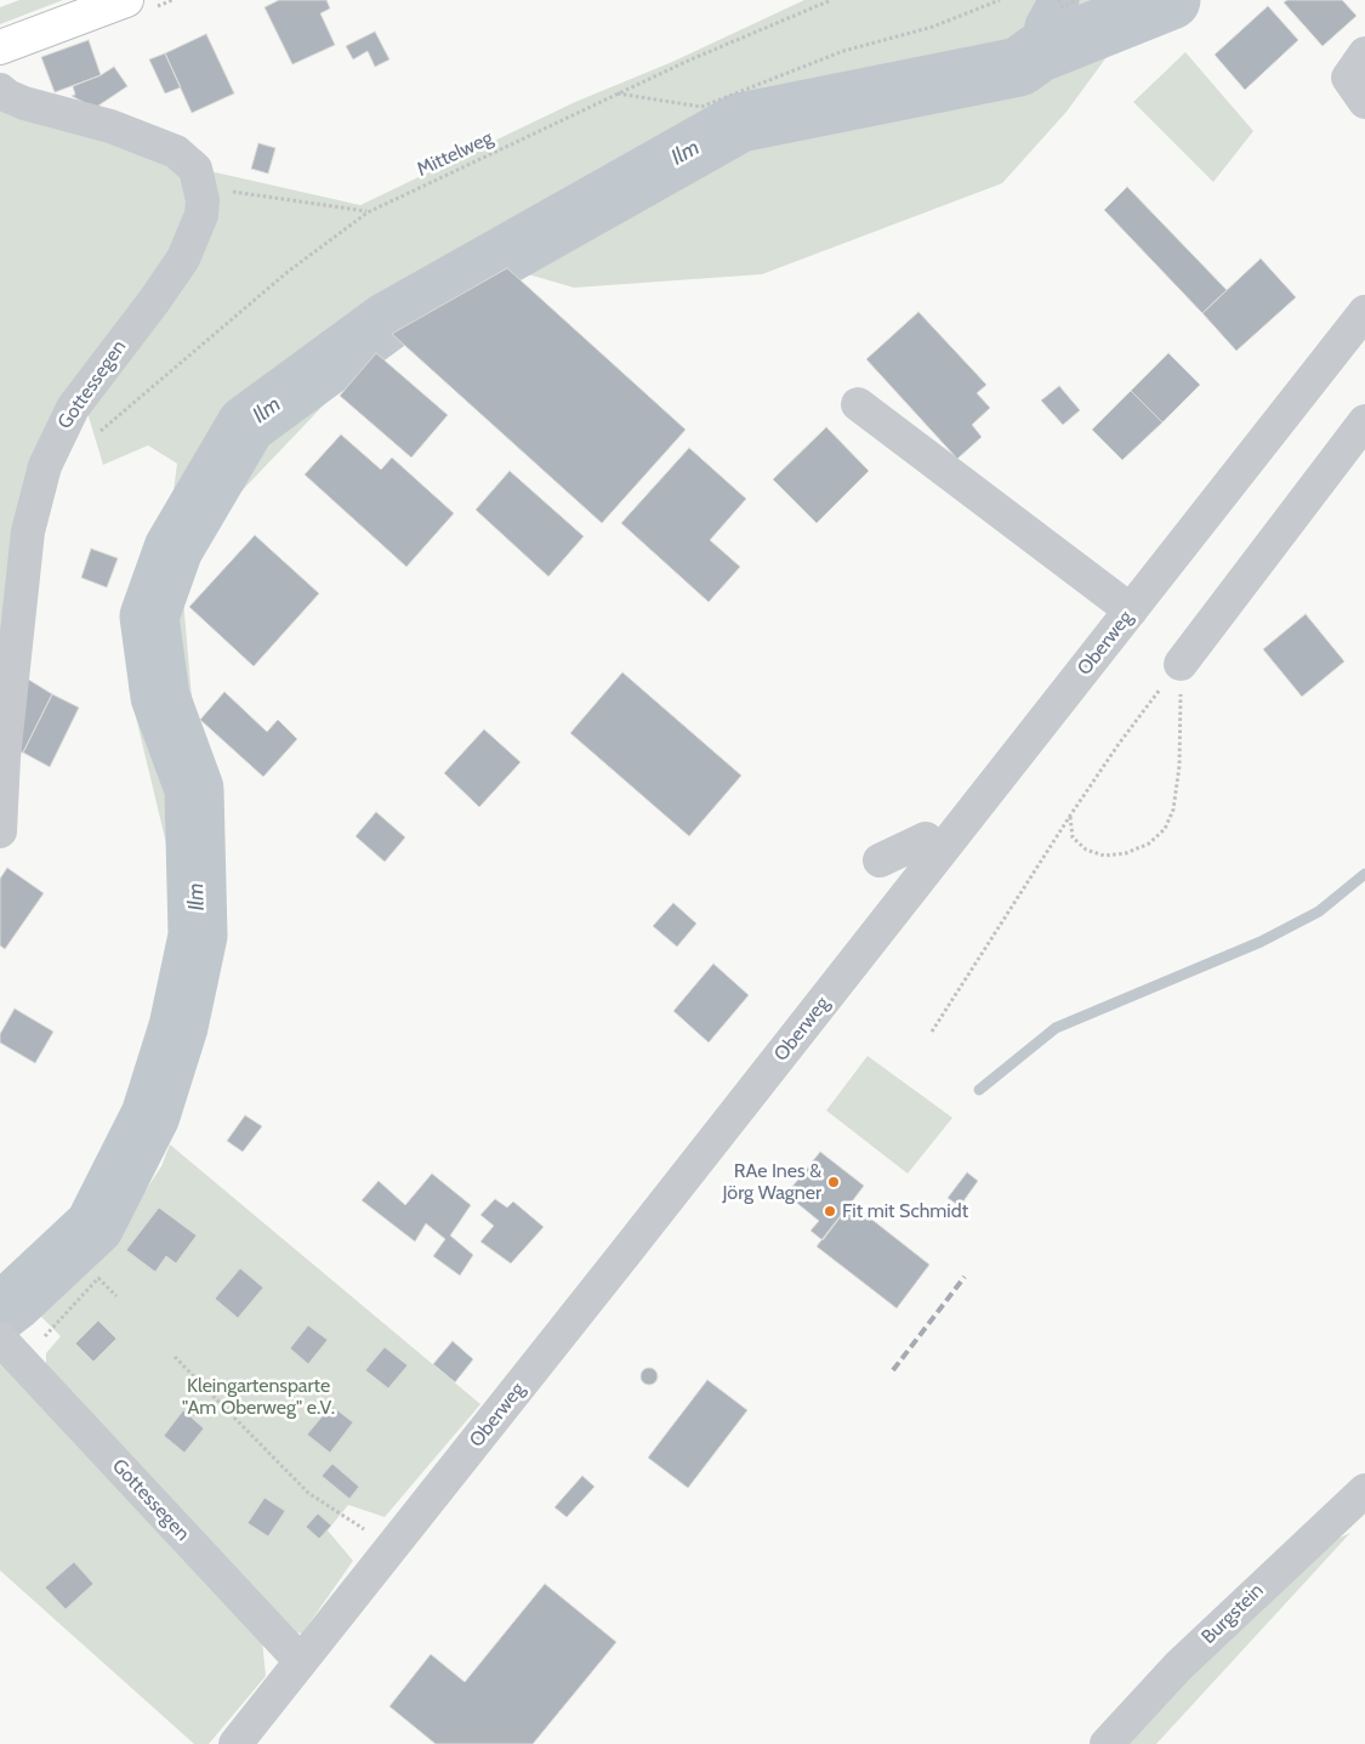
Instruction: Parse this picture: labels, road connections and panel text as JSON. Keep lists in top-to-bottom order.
{
  "streets": {
    "street": ["Gottessegen", "Oberweg", "Burgstein"],
    "path": ["Mittelweg"]
  },
  "crossings": [
    ["Gottessegen", "Oberweg"]
  ],
  "water": ["Ilm"],
  "parks": ["Kleingartensparte \"Am Oberweg\" e.V."],
  "places": ["RAe Ines & Jörg Wagner", "Fit mit Schmidt"]
}
